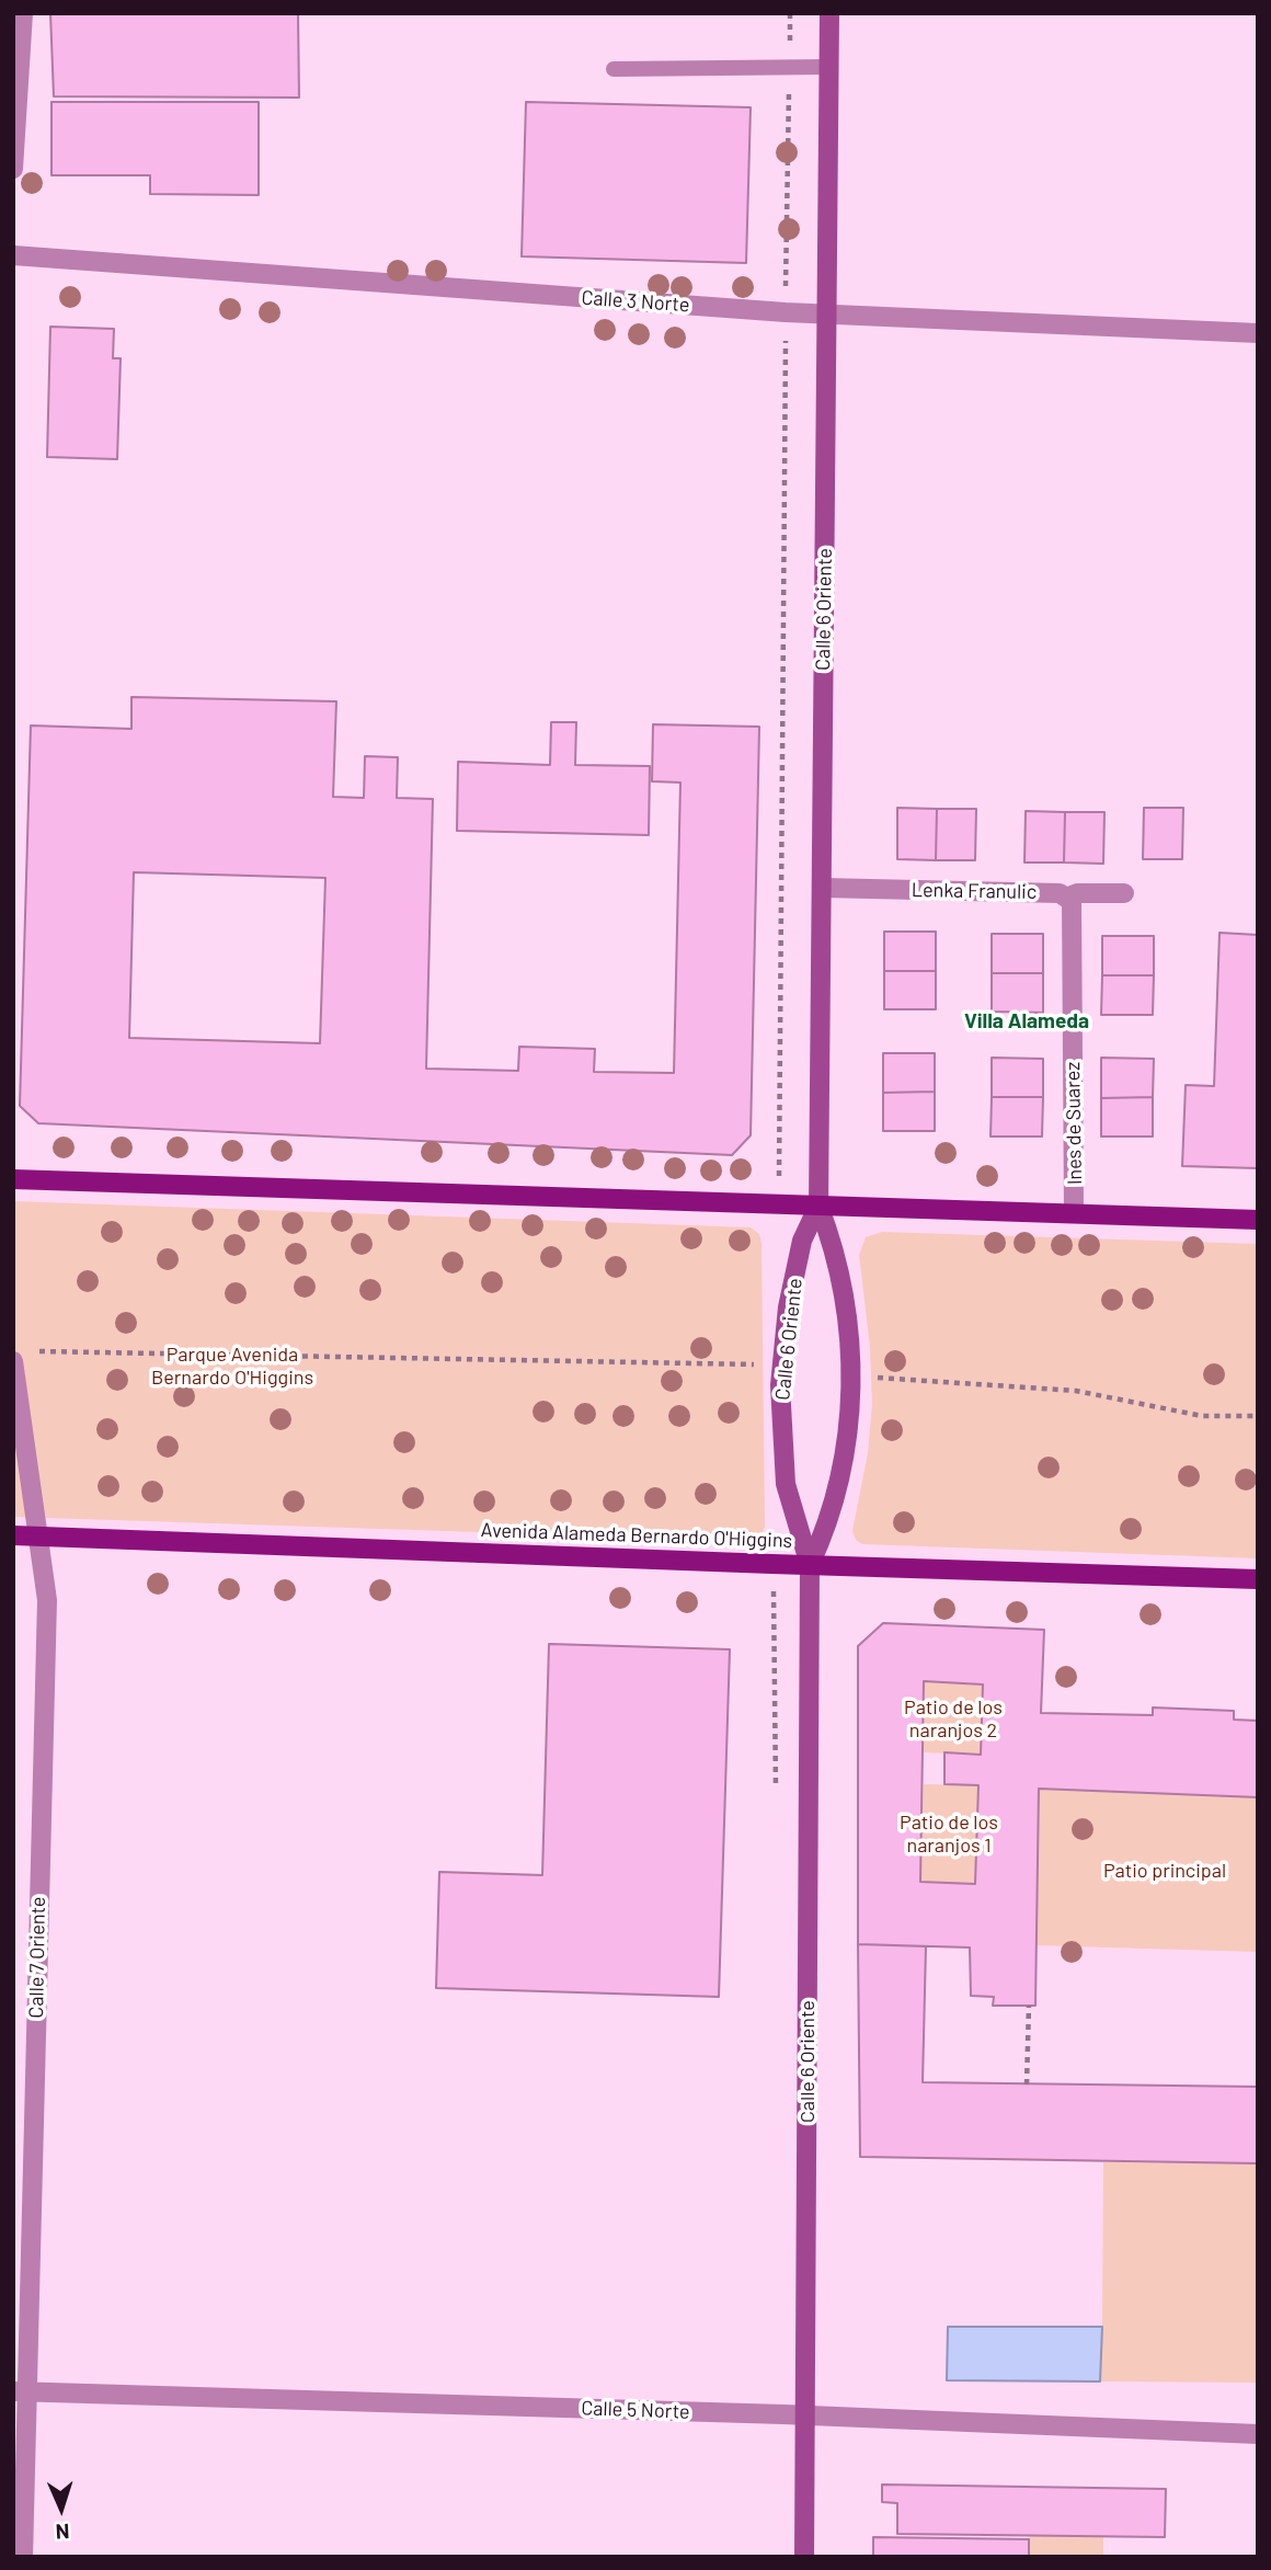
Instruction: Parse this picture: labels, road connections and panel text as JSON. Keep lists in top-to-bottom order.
{
  "streets": {
    "main road": ["Calle 6 Oriente", "Avenida Alameda Bernardo O'Higgins"],
    "street": [
      "Calle 3 Norte",
      "Lenka Franulic",
      "Ines de Suarez",
      "Calle 7 Oriente",
      "Calle 5 Norte"
    ]
  },
  "crossings": [
    ["Calle 3 Norte", "Calle 6 Oriente"],
    ["Calle 6 Oriente", "Lenka Franulic"],
    ["Calle 6 Oriente", "Avenida Alameda Bernardo O'Higgins"],
    ["Calle 6 Oriente", "Calle 5 Norte"],
    ["Lenka Franulic", "Ines de Suarez"],
    ["Avenida Alameda Bernardo O'Higgins", "Calle 7 Oriente"],
    ["Calle 7 Oriente", "Calle 5 Norte"]
  ],
  "districts": ["Villa Alameda"],
  "parks": [
    "Parque Avenida Bernardo O'Higgins",
    "Patio de los naranjos 2",
    "Patio de los naranjos 1",
    "Patio principal"
  ],
  "north": "bottom"
}
